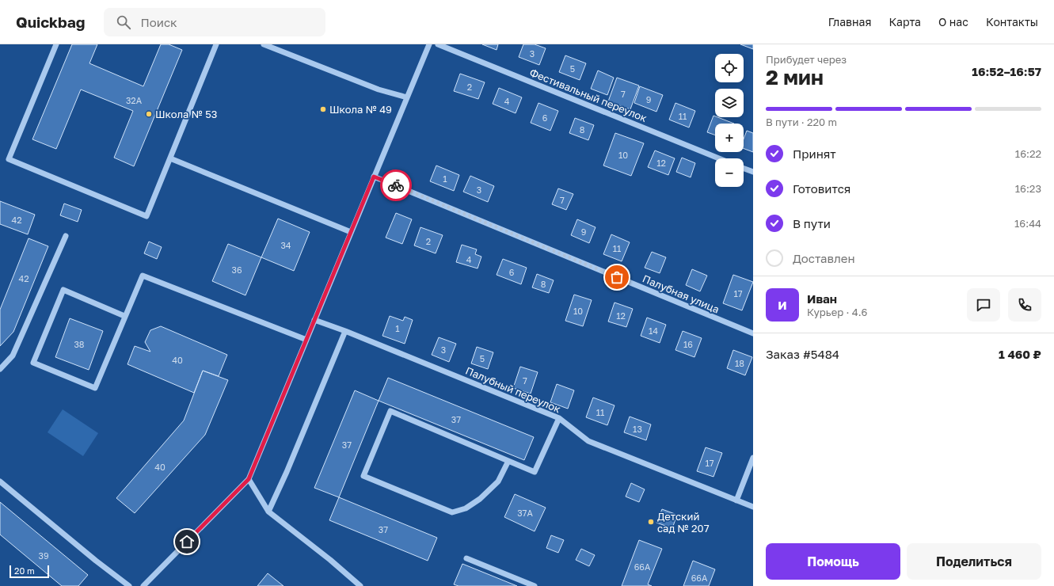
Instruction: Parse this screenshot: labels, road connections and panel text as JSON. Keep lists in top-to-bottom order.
{
  "streets": {
    "street": ["Фестивальный переулок", "Палубная улица", "Палубный переулок"]
  },
  "places": ["Школа № 49", "Школа № 53", "Детский сад № 207"],
  "house_numbers": [
    "3",
    "5",
    "2",
    "7",
    "9",
    "32А",
    "4",
    "11",
    "6",
    "8",
    "10",
    "12",
    "1",
    "3",
    "7",
    "42",
    "9",
    "2",
    "34",
    "11",
    "4",
    "36",
    "6",
    "42",
    "8",
    "17",
    "10",
    "12",
    "1",
    "14",
    "38",
    "16",
    "3",
    "5",
    "40",
    "18",
    "7",
    "11",
    "37",
    "13",
    "37",
    "17",
    "40",
    "37А",
    "37",
    "39",
    "66А",
    "66А"
  ],
  "scale_bar": "20 m",
  "page": {
    "header": "Quickbag",
    "search": "Поиск",
    "nav": [
      "Главная",
      "Карта",
      "О нас",
      "Контакты"
    ],
    "heading": ["2 мин", "Прибудет через", "16:52–16:57"],
    "panel": [
      "Иван",
      "Курьер · 4.6",
      "Заказ #5484",
      "1 460 ₽"
    ],
    "map_buttons": ["+", "−"],
    "bar": "В пути · 220 m",
    "list": [
      ["Принят", "16:22"],
      ["Готовится", "16:23"],
      ["В пути", "16:44"],
      "Доставлен"
    ],
    "round": "И",
    "buttons": ["Помощь", "Поделиться"],
    "scale": "20 m"
  }
}
